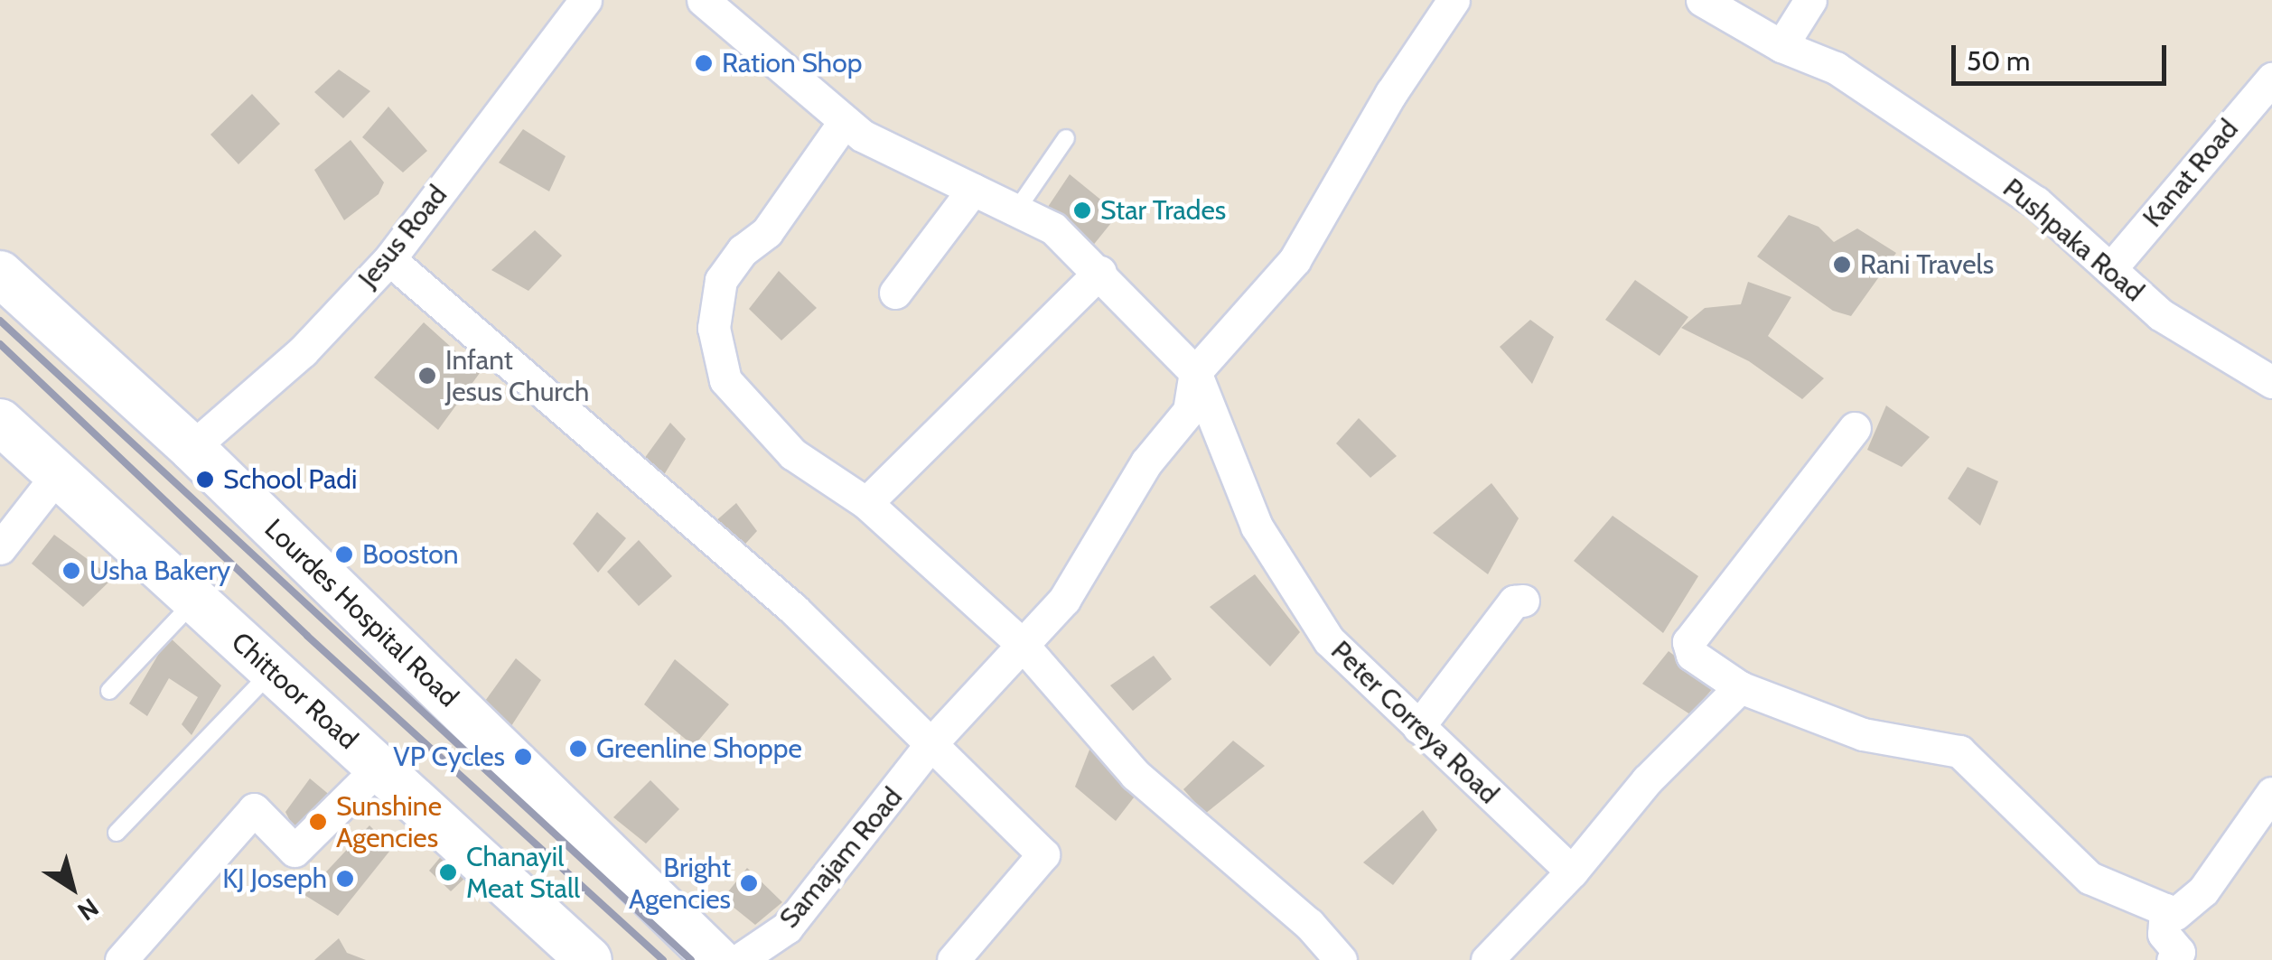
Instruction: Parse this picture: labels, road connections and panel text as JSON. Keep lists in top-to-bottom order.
{
  "streets": {
    "street": [
      "Kanat Road",
      "Jesus Road",
      "Pushpaka Road",
      "Lourdes Hospital Road",
      "Chittoor Road",
      "Peter Correya Road",
      "Samajam Road"
    ]
  },
  "crossings": [
    ["Kanat Road", "Pushpaka Road"],
    ["Jesus Road", "Lourdes Hospital Road"],
    ["Peter Correya Road", "Samajam Road"]
  ],
  "places": [
    "Ration Shop",
    "Star Trades",
    "Rani Travels",
    "Infant Jesus Church",
    "School Padi",
    "Booston",
    "Usha Bakery",
    "Greenline Shoppe",
    "VP Cycles",
    "Sunshine Agencies",
    "Chanayil Meat Stall",
    "KJ Joseph",
    "Bright Agencies"
  ],
  "scale_bar": "50 m",
  "north": "bottom right"
}
